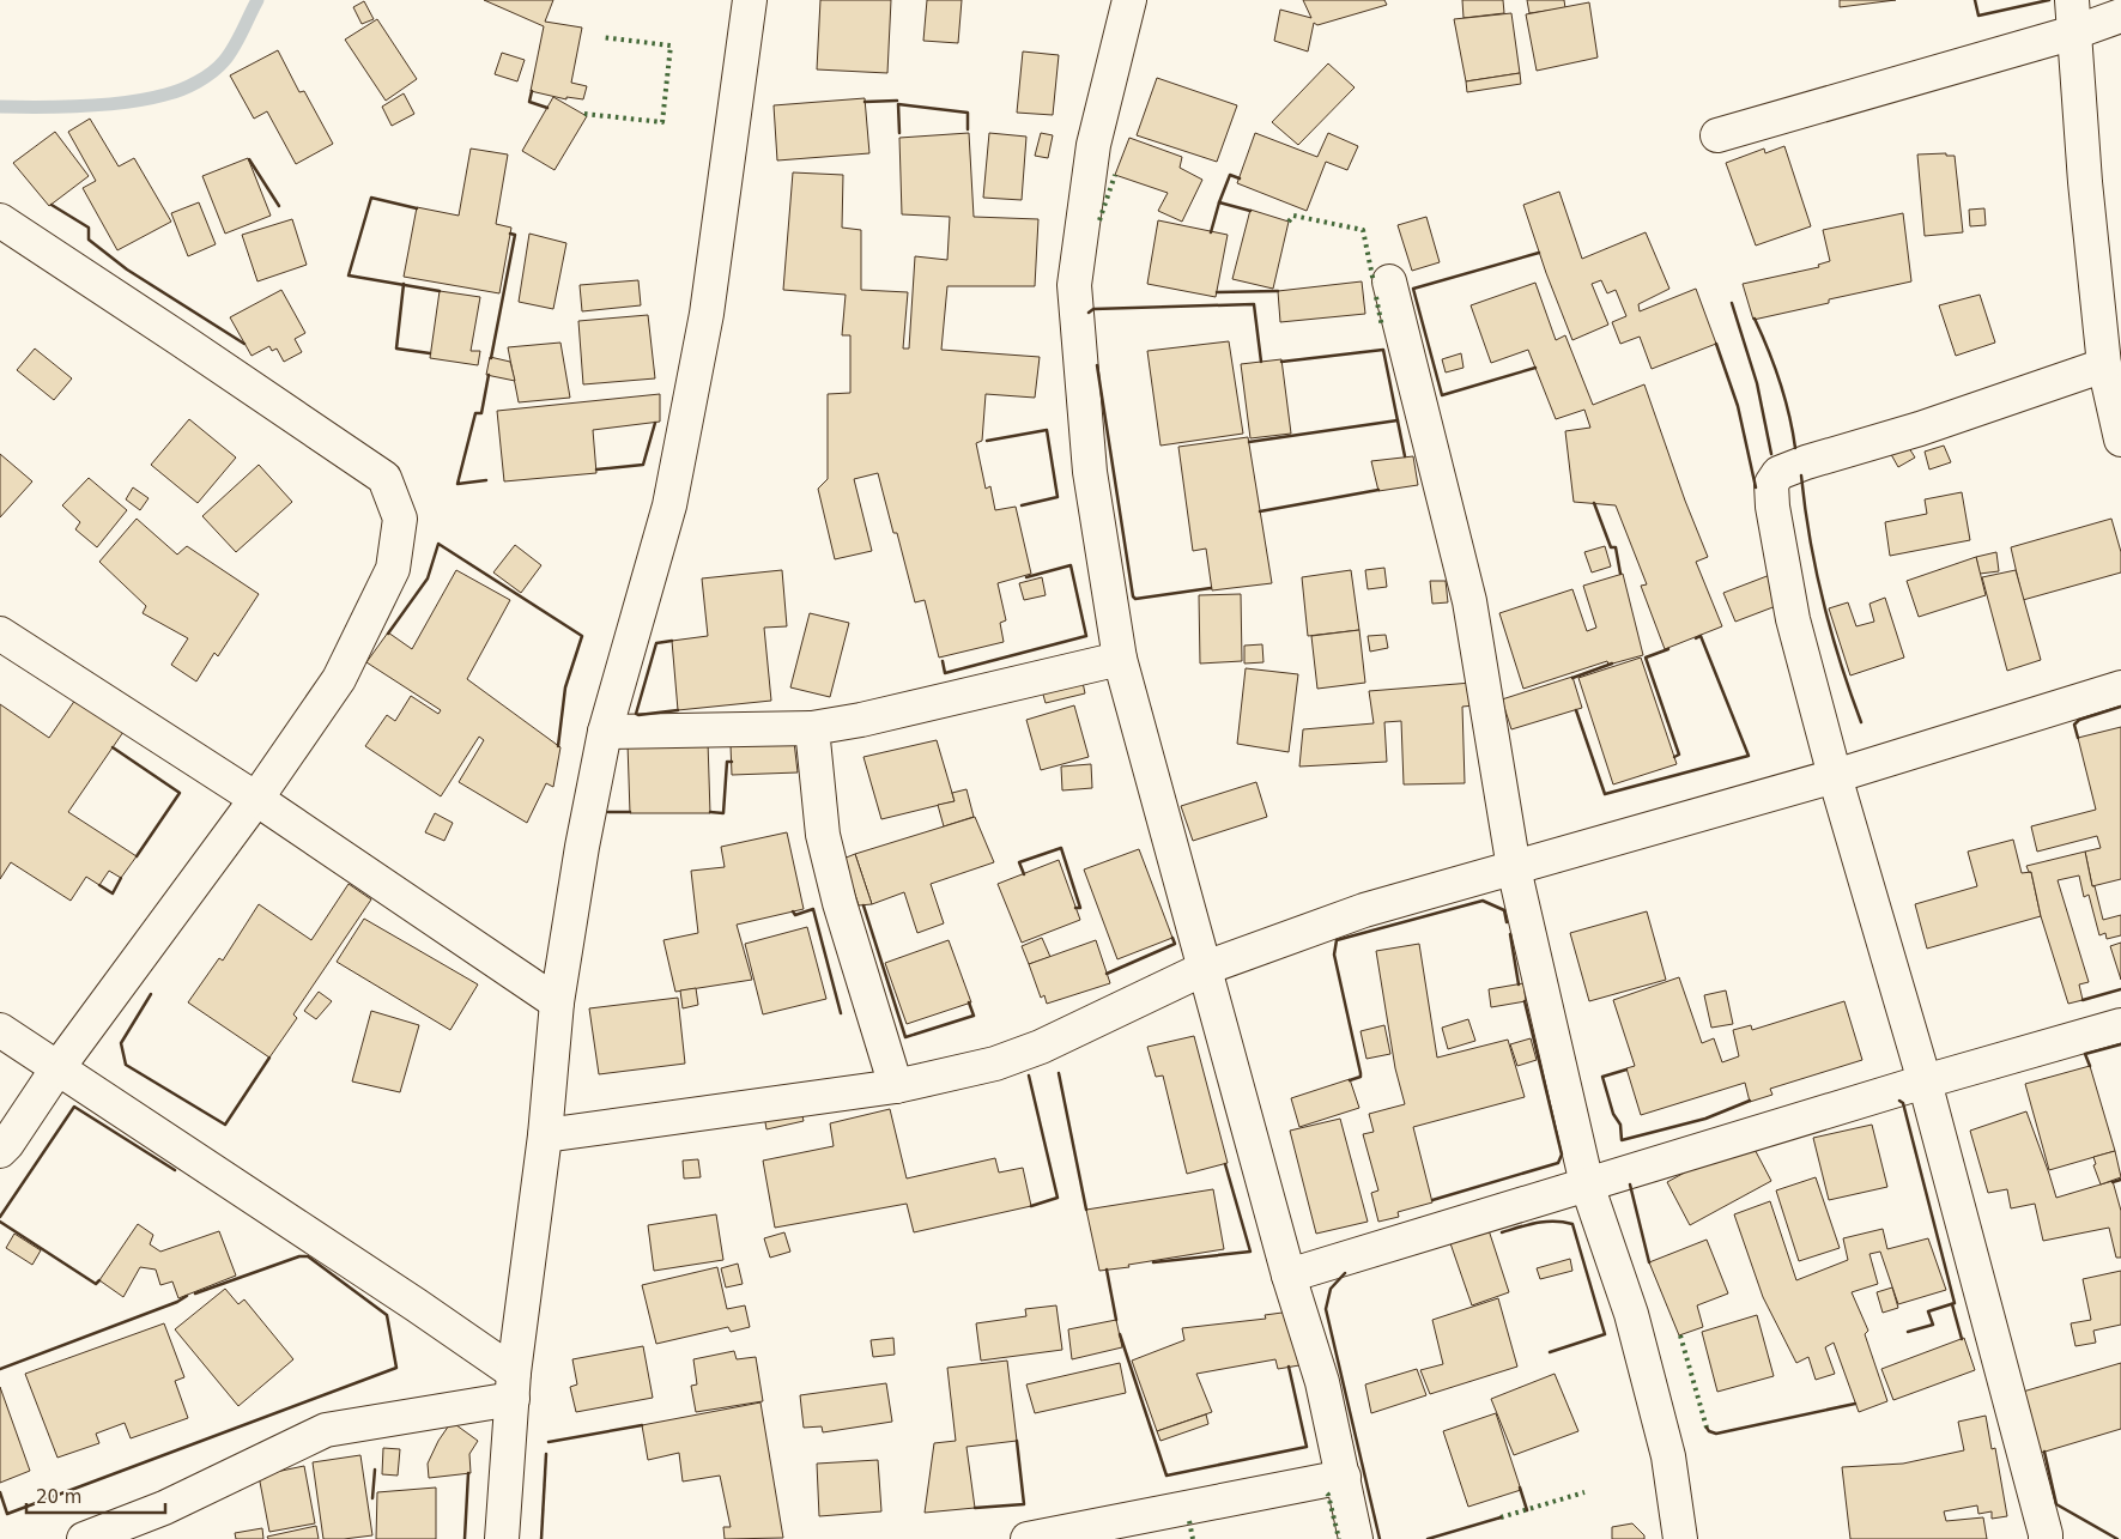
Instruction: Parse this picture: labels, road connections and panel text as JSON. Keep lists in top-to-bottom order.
{
  "scale_bar": "20 m"
}
